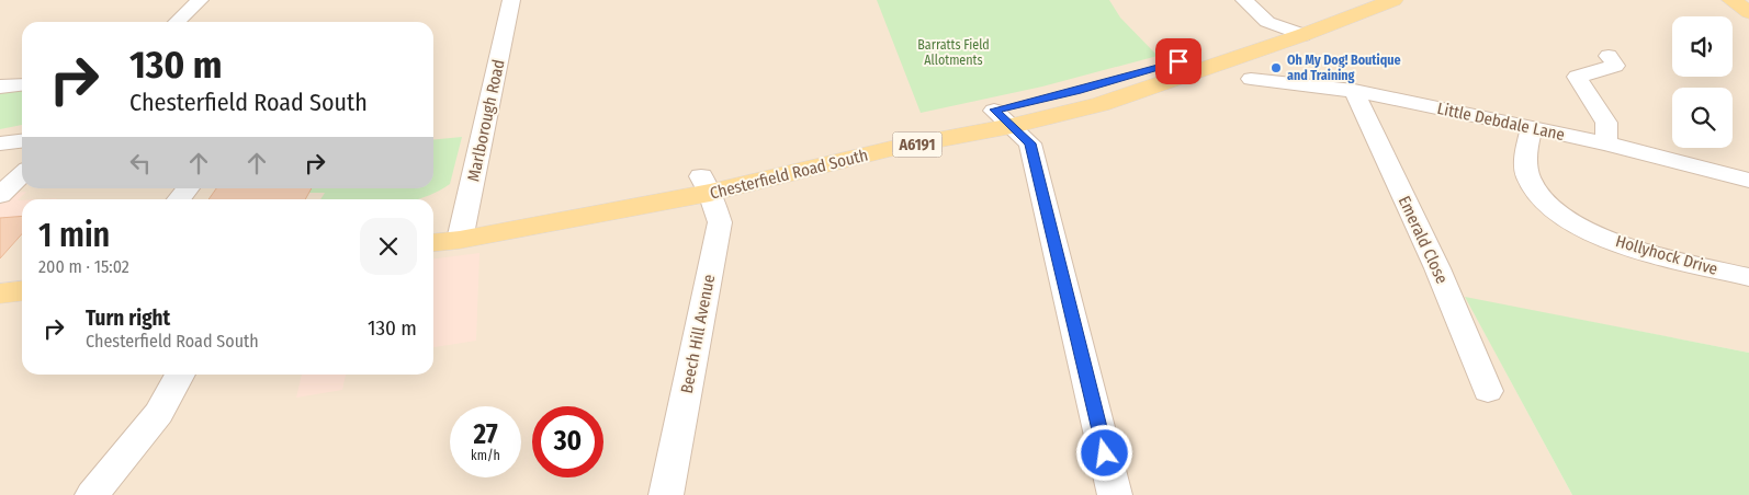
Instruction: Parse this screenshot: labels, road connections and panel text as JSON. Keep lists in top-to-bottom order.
{
  "streets": {
    "main road": ["A6191", "Chesterfield Road South"],
    "street": [
      "Marlborough Road",
      "Little Debdale Lane",
      "Emerald Close",
      "Hollyhock Drive",
      "Beech Hill Avenue"
    ]
  },
  "crossings": [
    ["Marlborough Road", "Chesterfield Road South"],
    ["Little Debdale Lane", "Emerald Close"],
    ["Little Debdale Lane", "Hollyhock Drive"],
    ["Chesterfield Road South", "Beech Hill Avenue"]
  ],
  "parks": ["Barratts Field Allotments"],
  "places": ["Oh My Dog! Boutique and Training"],
  "page": {
    "turn": ["130 m", "Chesterfield Road South"],
    "heading": ["1 min", "200 m · 15:02"],
    "list": [
      {
        "name": "Turn right",
        "note": "Chesterfield Road South",
        "value": "130 m"
      }
    ],
    "speed": "27 km/h",
    "limit": "30"
  }
}
